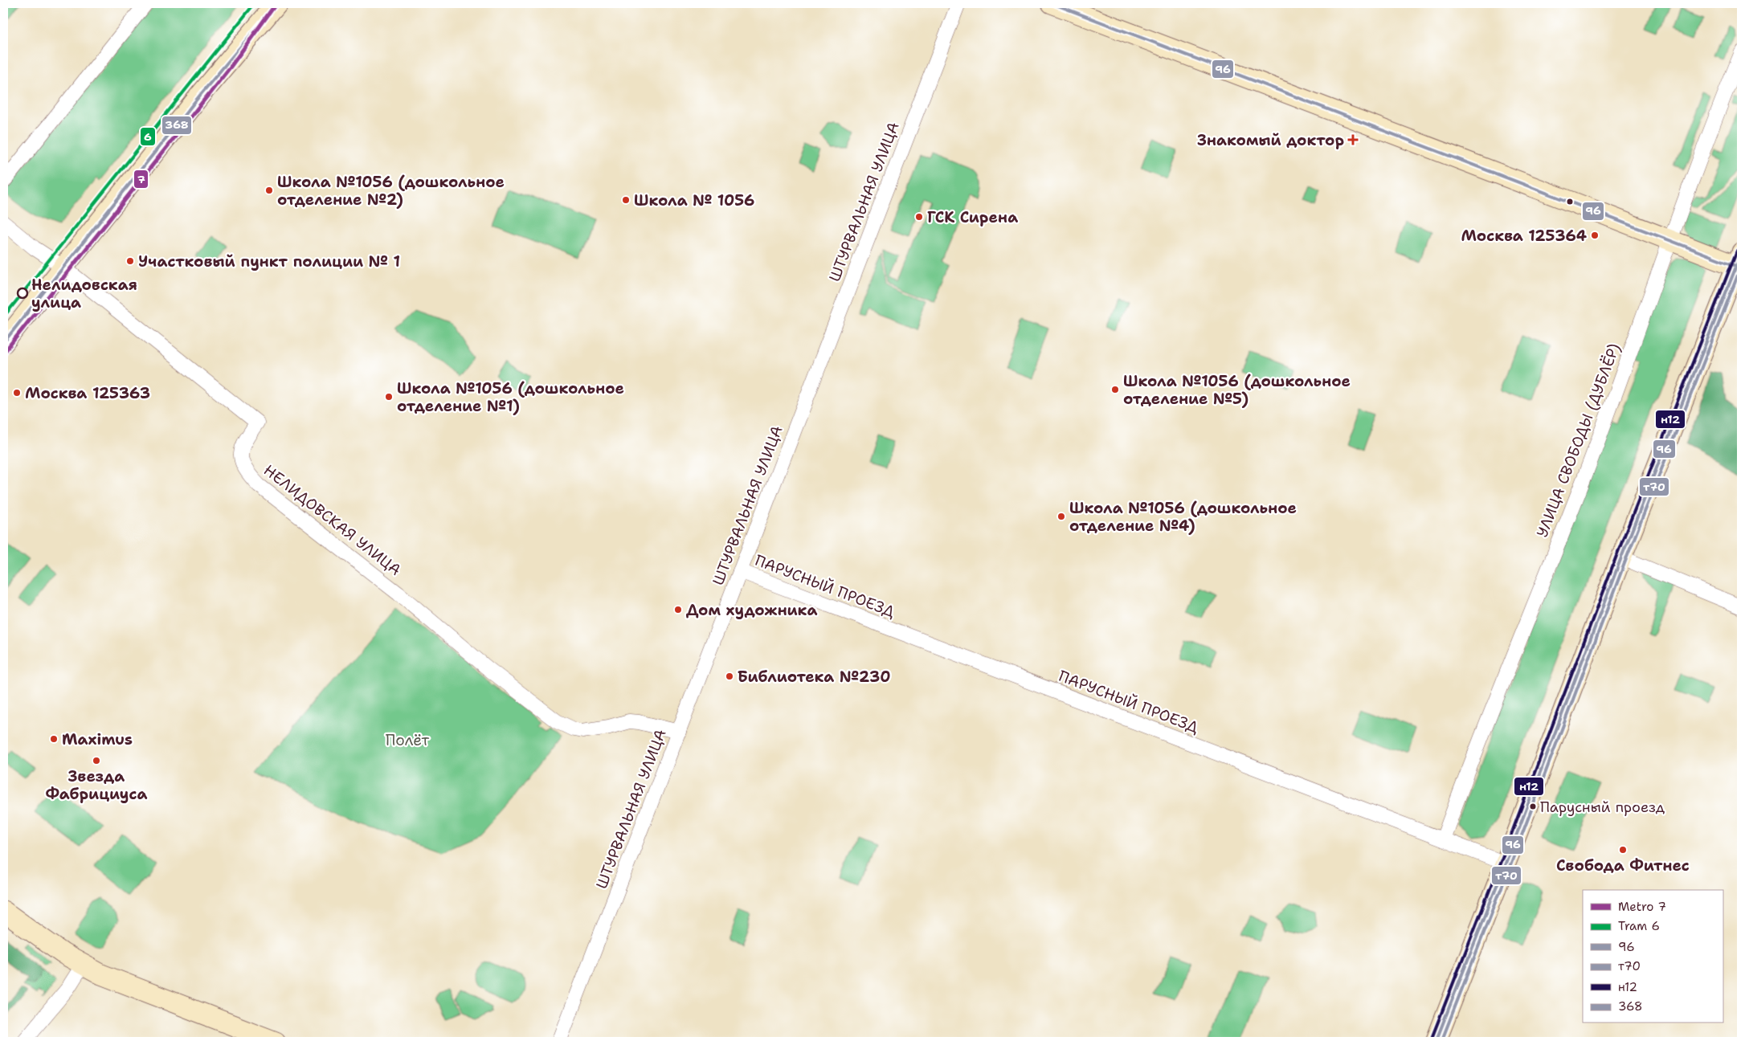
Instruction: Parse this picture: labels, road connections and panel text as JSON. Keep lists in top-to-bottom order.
{
  "streets": {
    "street": [
      "ШТУРВАЛЬНАЯ УЛИЦА",
      "УЛИЦА СВОБОДЫ (ДУБЛЁР)",
      "НЕЛИДОВСКАЯ УЛИЦА",
      "ПАРУСНЫЙ ПРОЕЗД"
    ]
  },
  "crossings": [
    ["ШТУРВАЛЬНАЯ УЛИЦА", "НЕЛИДОВСКАЯ УЛИЦА"],
    ["ШТУРВАЛЬНАЯ УЛИЦА", "ПАРУСНЫЙ ПРОЕЗД"],
    ["УЛИЦА СВОБОДЫ (ДУБЛЁР)", "ПАРУСНЫЙ ПРОЕЗД"]
  ],
  "parks": ["Полёт"],
  "places": {
    "health": ["Знакомый доктор"],
    "other": [
      "Школа №1056 (дошкольное отделение №2)",
      "Школа № 1056",
      "ГСК Сирена",
      "Москва 125364",
      "Участковый пункт полиции № 1",
      "Нелидовская улица",
      "Школа №1056 (дошкольное отделение №5)",
      "Москва 125363",
      "Школа №1056 (дошкольное отделение №1)",
      "Школа №1056 (дошкольное отделение №4)",
      "Дом художника",
      "Библиотека №230",
      "Maximus",
      "Звезда Фабрициуса",
      "Парусный проезд",
      "Свобода Фитнес"
    ]
  },
  "lines": [
    "metro line 7",
    "tram line 6",
    "transit line 96",
    "transit line 368",
    "transit line н12",
    "transit line т70"
  ],
  "legend": [
    "Metro 7",
    "Tram 6",
    "96",
    "т70",
    "н12",
    "368"
  ]
}
